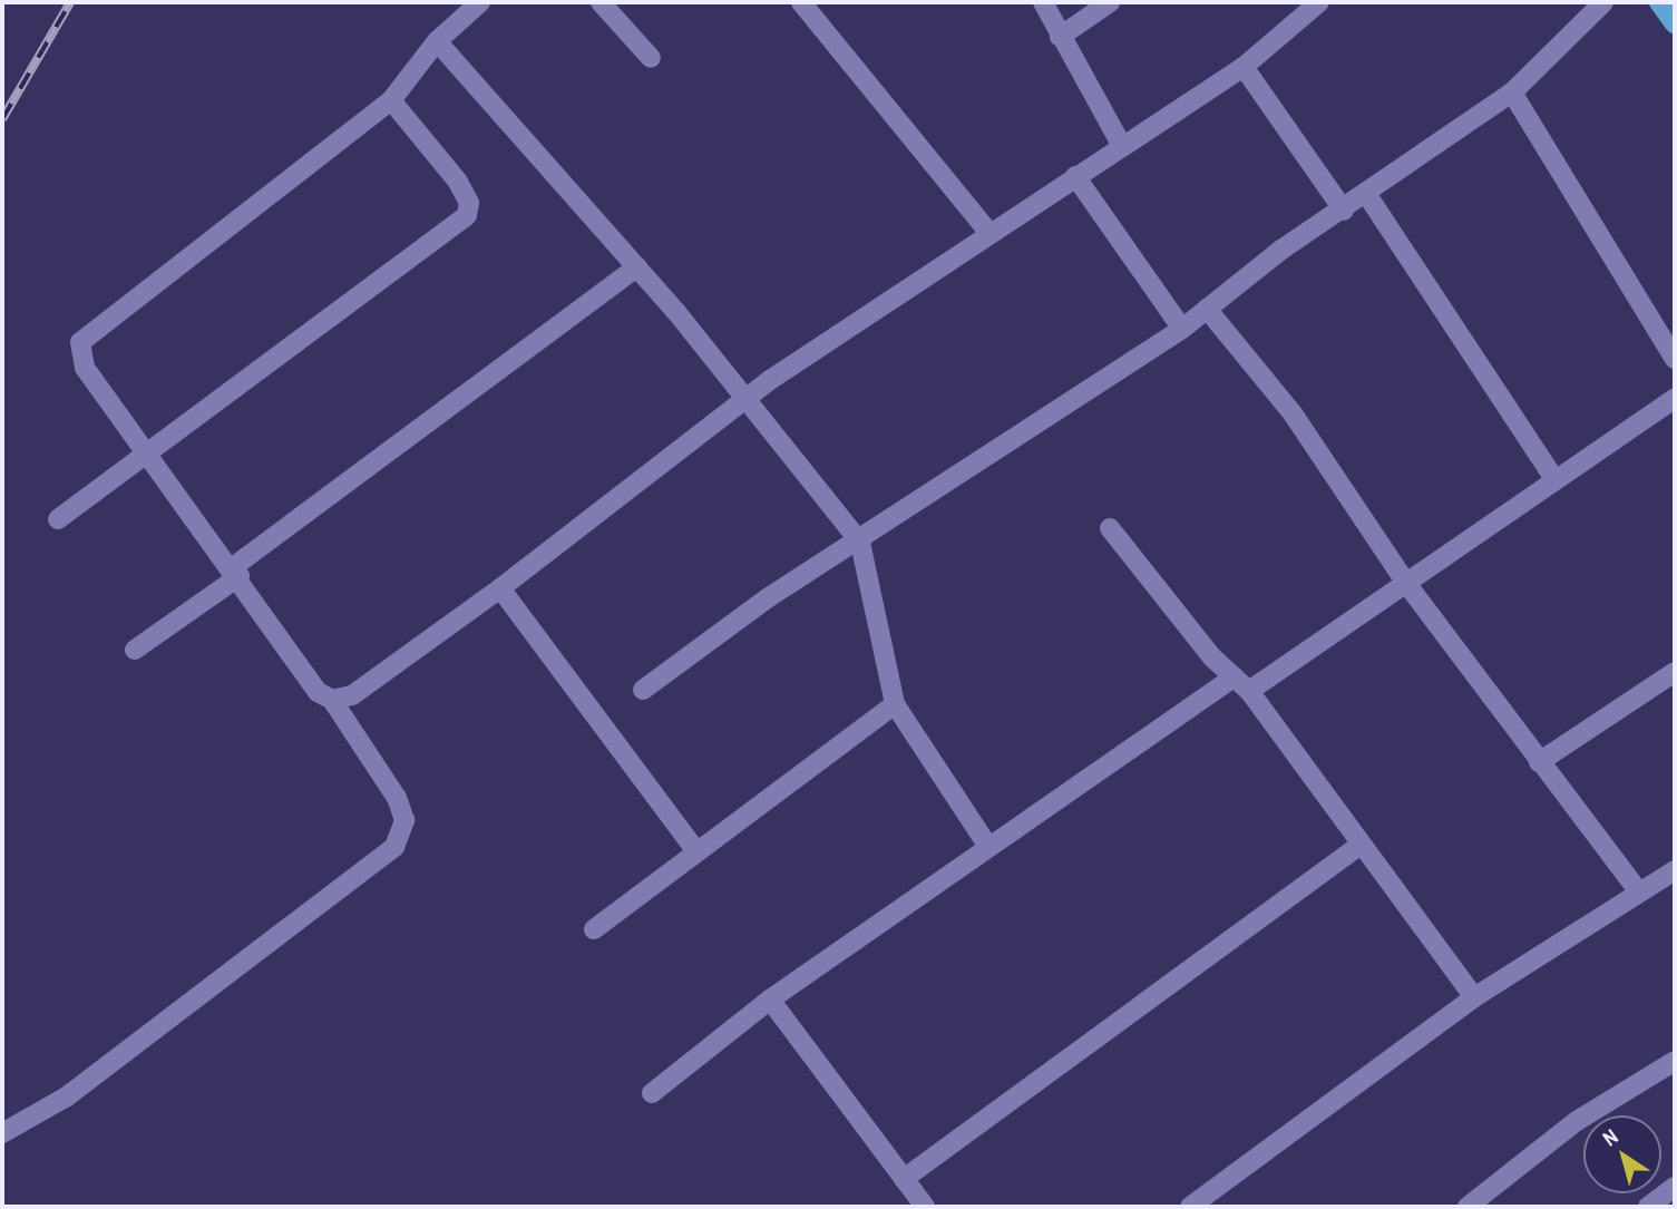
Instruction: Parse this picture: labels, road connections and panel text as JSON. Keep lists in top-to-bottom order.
{
  "north": "top left"
}
